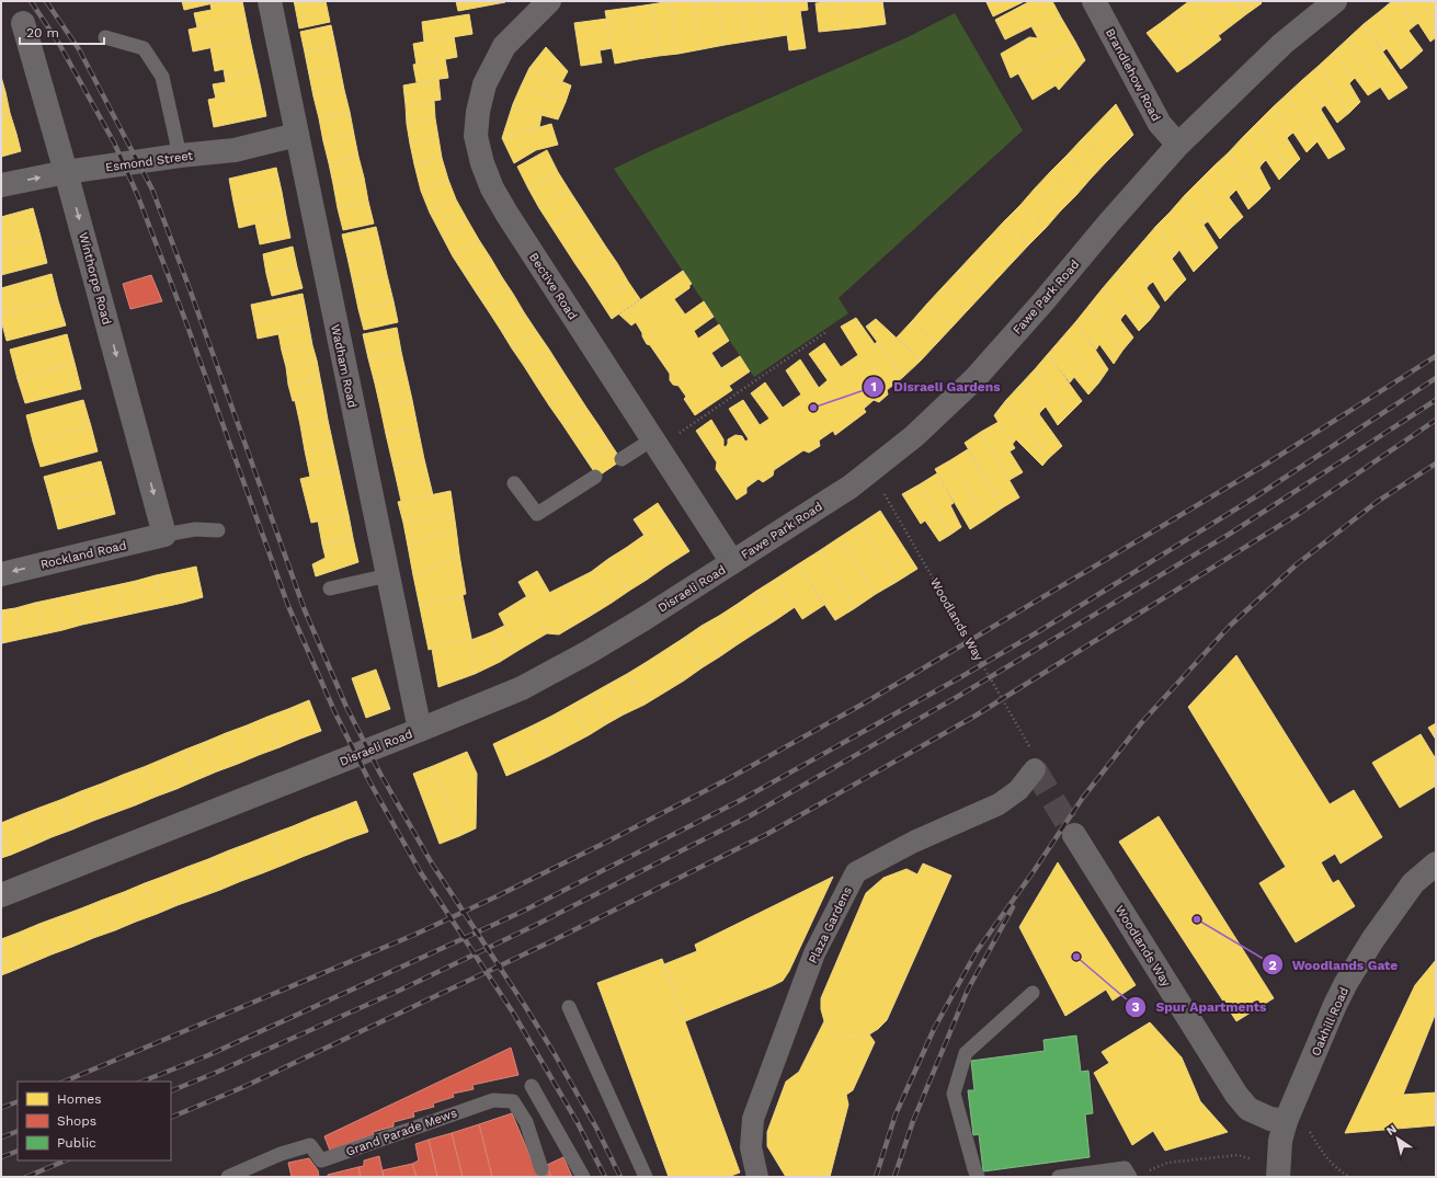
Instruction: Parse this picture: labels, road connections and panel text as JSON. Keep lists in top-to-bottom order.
{
  "streets": {
    "street": [
      "Brandlehow Road",
      "Esmond Street",
      "Winthorpe Road",
      "Bective Road",
      "Fawe Park Road",
      "Wadham Road",
      "Rockland Road",
      "Disraeli Road",
      "Woodlands Way",
      "Plaza Gardens",
      "Oakhill Road"
    ],
    "lane": ["Grand Parade Mews"]
  },
  "crossings": [
    ["Brandlehow Road", "Fawe Park Road"],
    ["Esmond Street", "Winthorpe Road"],
    ["Esmond Street", "Wadham Road"],
    ["Winthorpe Road", "Rockland Road"],
    ["Bective Road", "Fawe Park Road"],
    ["Bective Road", "Disraeli Road"],
    ["Fawe Park Road", "Disraeli Road"],
    ["Wadham Road", "Disraeli Road"],
    ["Woodlands Way", "Plaza Gardens"],
    ["Woodlands Way", "Oakhill Road"]
  ],
  "one_way": ["Winthorpe Road", "Rockland Road"],
  "places": ["Disraeli Gardens", "Woodlands Gate", "Spur Apartments"],
  "legend": ["Homes", "Shops", "Public"],
  "scale_bar": "20 m",
  "north": "top left"
}
